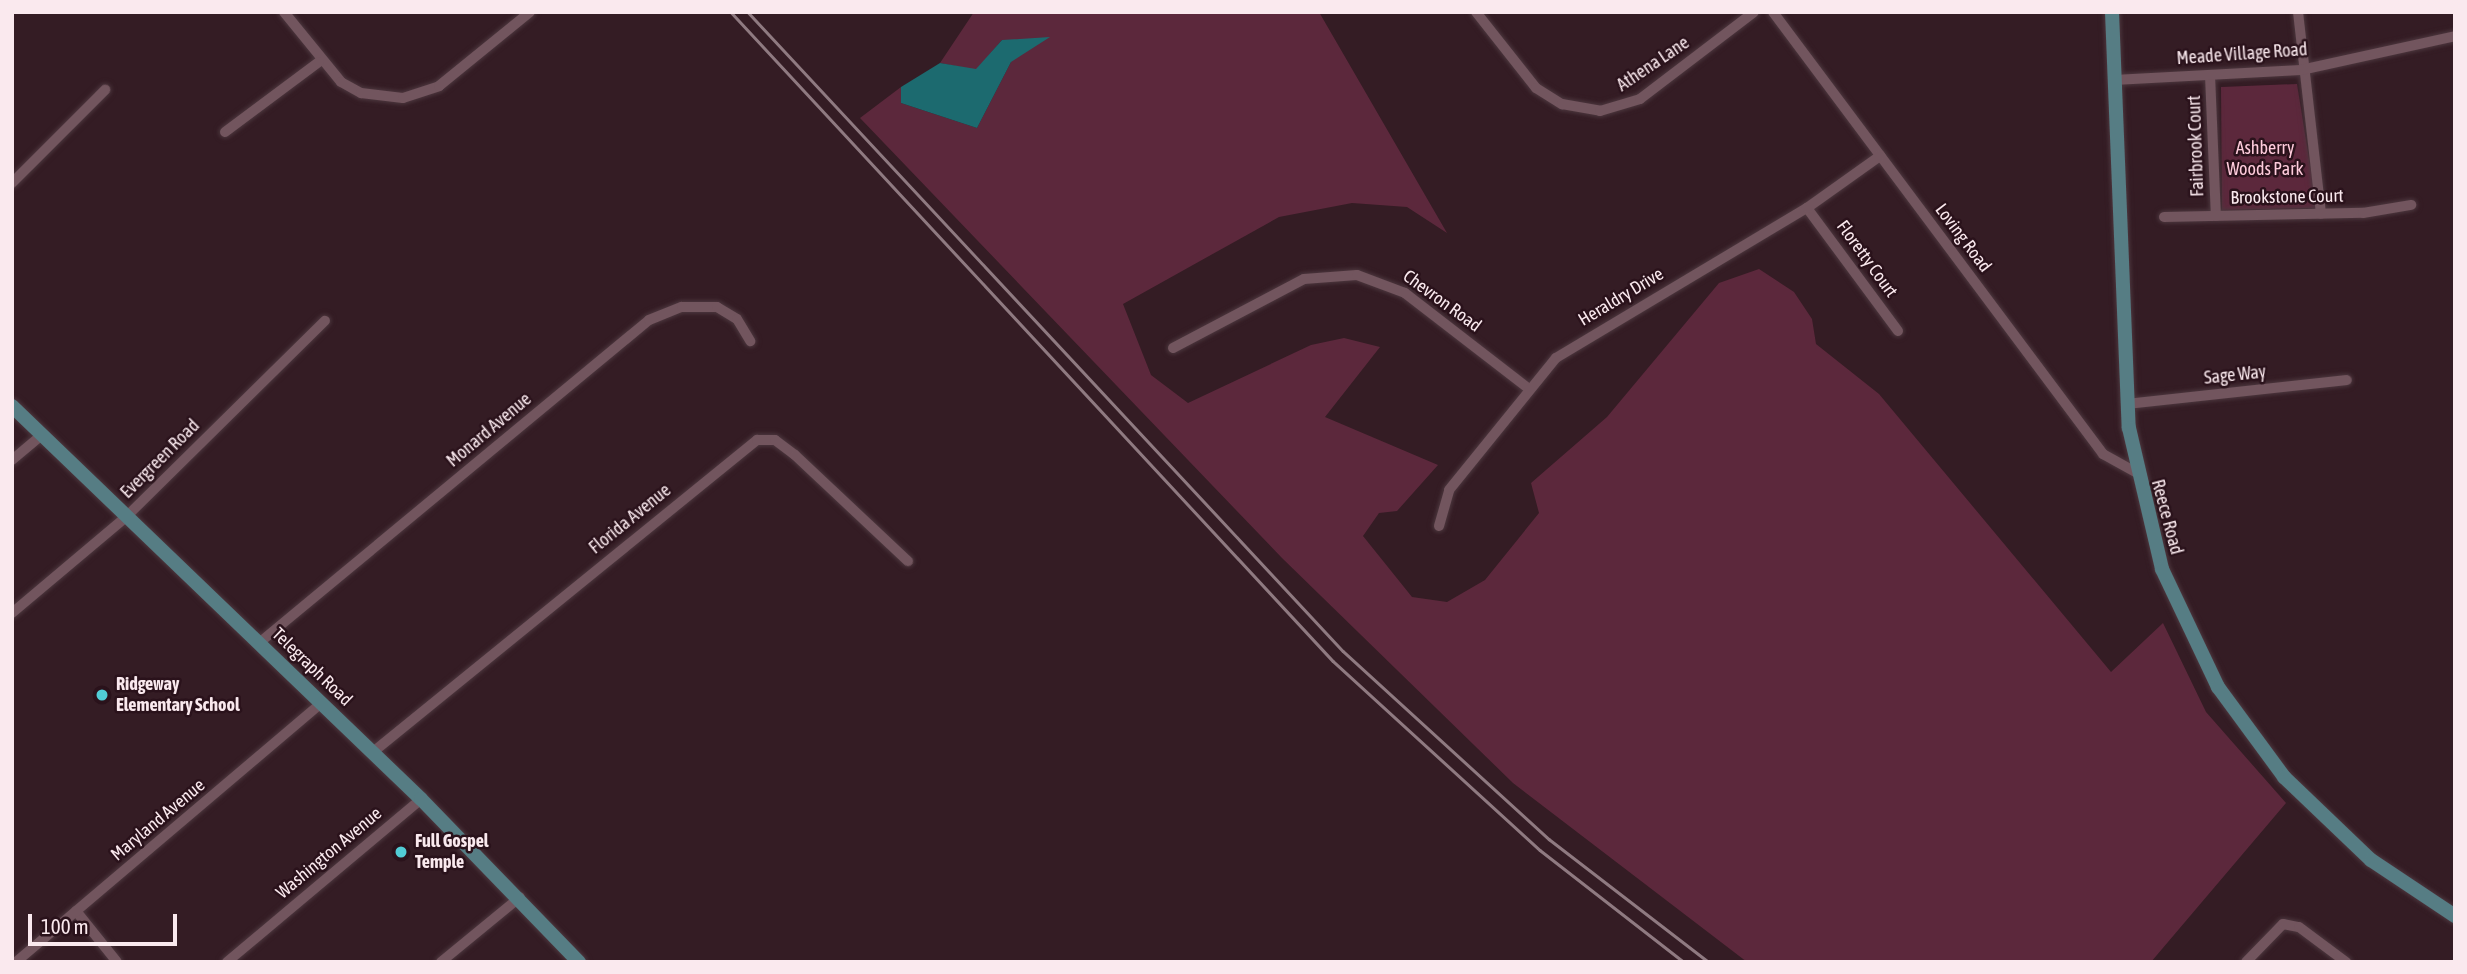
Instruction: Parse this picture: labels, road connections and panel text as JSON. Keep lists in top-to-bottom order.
{
  "streets": {
    "main road": ["Reece Road", "Telegraph Road"],
    "street": [
      "Meade Village Road",
      "Athena Lane",
      "Fairbrook Court",
      "Brookstone Court",
      "Loving Road",
      "Floretty Court",
      "Heraldry Drive",
      "Chevron Road",
      "Sage Way",
      "Monard Avenue",
      "Evergreen Road",
      "Florida Avenue",
      "Maryland Avenue",
      "Washington Avenue"
    ]
  },
  "crossings": [
    ["Meade Village Road", "Fairbrook Court"],
    ["Meade Village Road", "Reece Road"],
    ["Fairbrook Court", "Brookstone Court"],
    ["Loving Road", "Heraldry Drive"],
    ["Loving Road", "Reece Road"],
    ["Floretty Court", "Heraldry Drive"],
    ["Heraldry Drive", "Chevron Road"],
    ["Sage Way", "Reece Road"],
    ["Monard Avenue", "Telegraph Road"],
    ["Evergreen Road", "Telegraph Road"],
    ["Florida Avenue", "Telegraph Road"],
    ["Telegraph Road", "Maryland Avenue"],
    ["Telegraph Road", "Washington Avenue"]
  ],
  "parks": ["Ashberry Woods Park"],
  "places": ["Ridgeway Elementary School", "Full Gospel Temple"],
  "scale_bar": "100 m"
}
